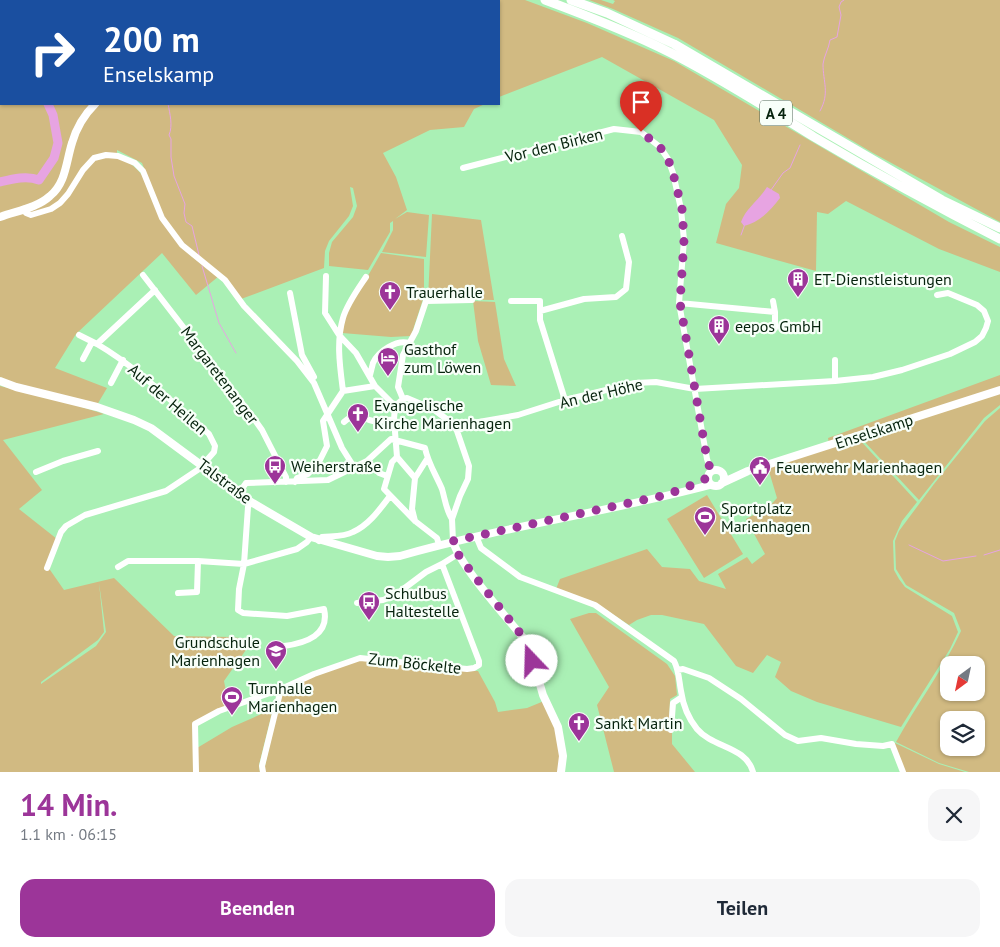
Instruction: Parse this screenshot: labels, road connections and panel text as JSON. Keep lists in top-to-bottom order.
{
  "streets": {
    "highway": ["A 4"],
    "main road": ["Enselskamp", "Talstraße"],
    "street": [
      "Vor den Birken",
      "Margaretenanger",
      "An der Höhe",
      "Auf der Heilen",
      "Zum Böckelte"
    ]
  },
  "crossings": [
    ["Vor den Birken", "An der Höhe"],
    ["Auf der Heilen", "Talstraße"],
    ["Enselskamp", "Talstraße"]
  ],
  "places": {
    "building": ["ET-Dienstleistungen", "eepos GmbH"],
    "church": ["Trauerhalle", "Evangelische Kirche Marienhagen", "Sankt Martin"],
    "hotel": ["Gasthof zum Löwen"],
    "bus stop": ["Weiherstraße", "Schulbus Haltestelle"],
    "public building": ["Feuerwehr Marienhagen"],
    "sports": ["Sportplatz Marienhagen", "Turnhalle Marienhagen"],
    "school or university": ["Grundschule Marienhagen"]
  },
  "north": "bottom left",
  "page": {
    "turn": ["200 m", "Enselskamp"],
    "heading": ["14 Min.", "1.1 km · 06:15"],
    "buttons": ["Beenden", "Teilen"]
  }
}
